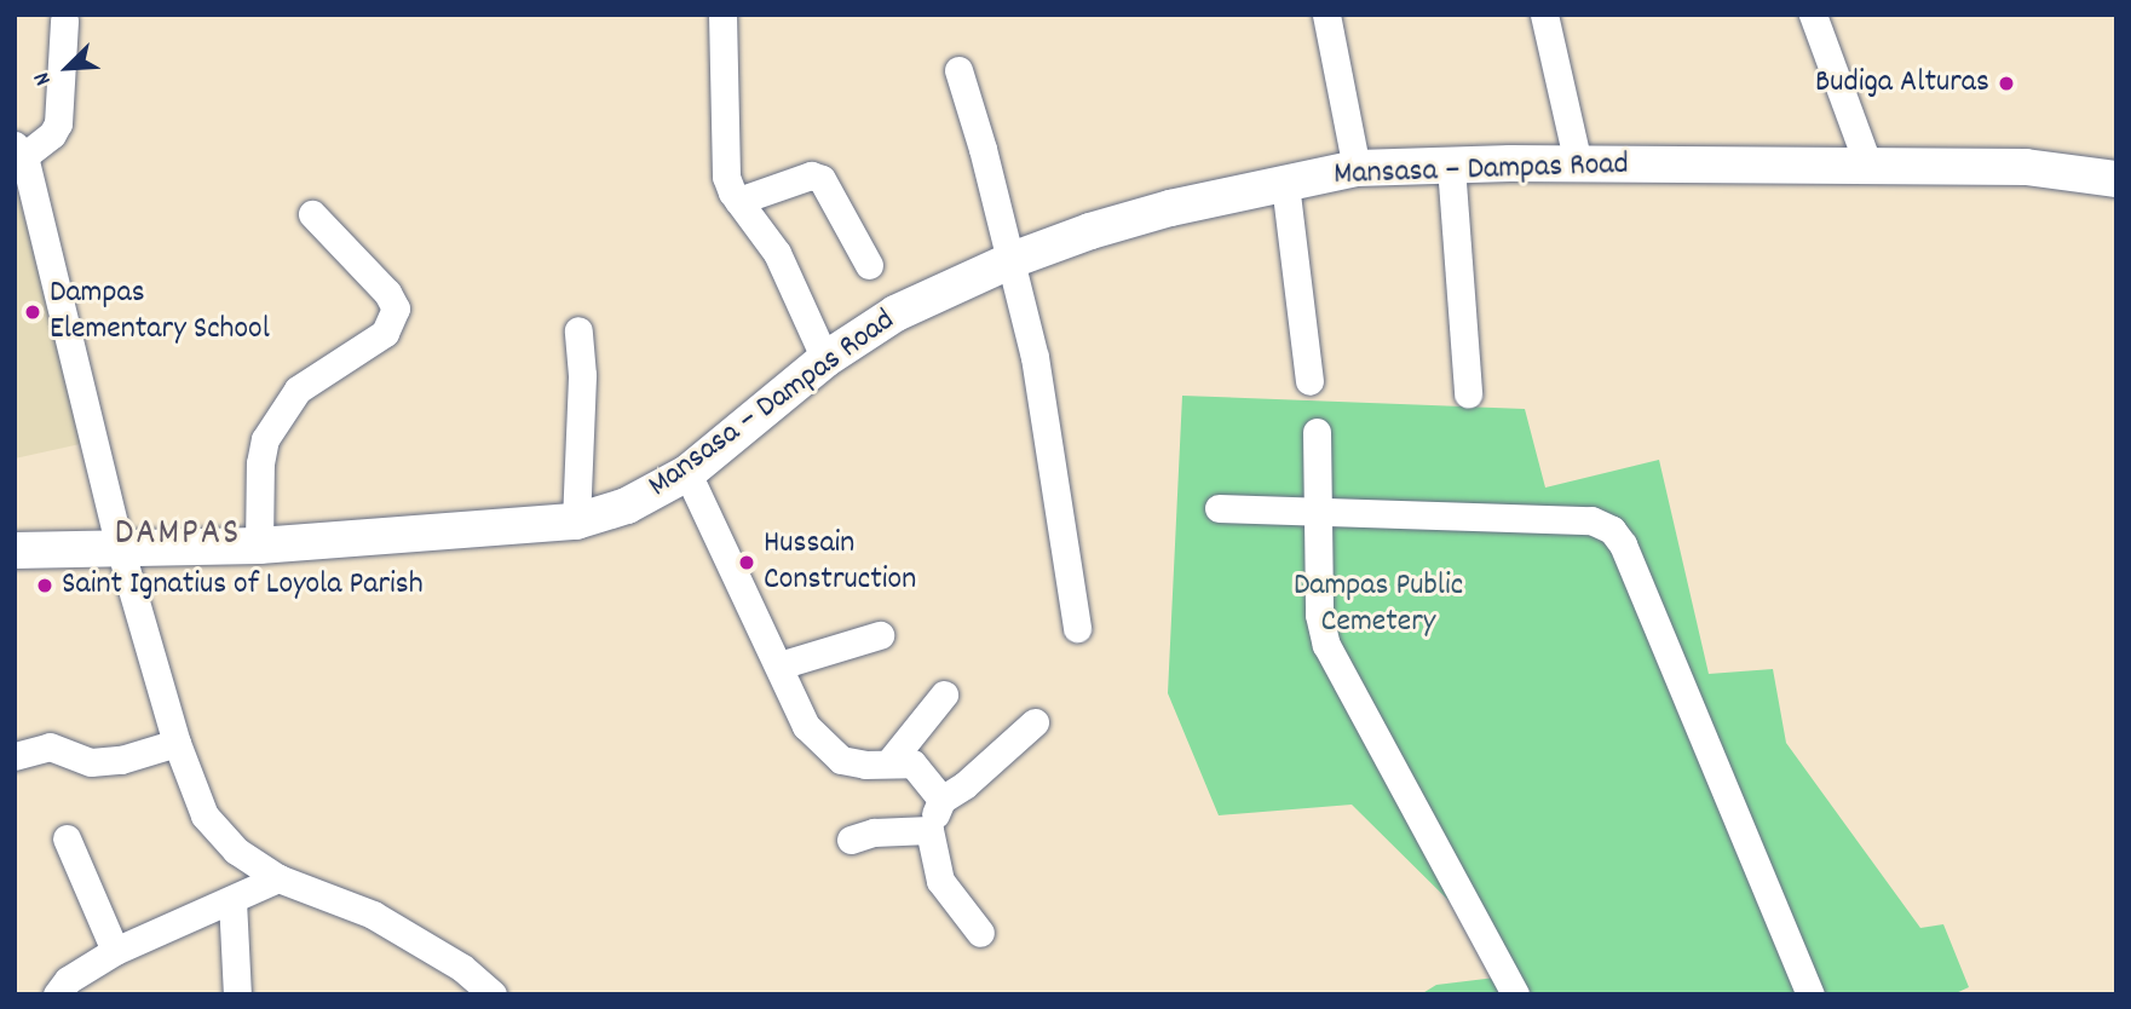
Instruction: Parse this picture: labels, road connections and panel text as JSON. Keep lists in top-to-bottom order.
{
  "streets": {
    "main road": ["Mansasa – Dampas Road"]
  },
  "districts": ["DAMPAS"],
  "parks": ["Dampas Public Cemetery"],
  "places": [
    "Budiga Alturas",
    "Dampas Elementary School",
    "Hussain Construction",
    "Saint Ignatius of Loyola Parish"
  ],
  "north": "bottom left"
}
